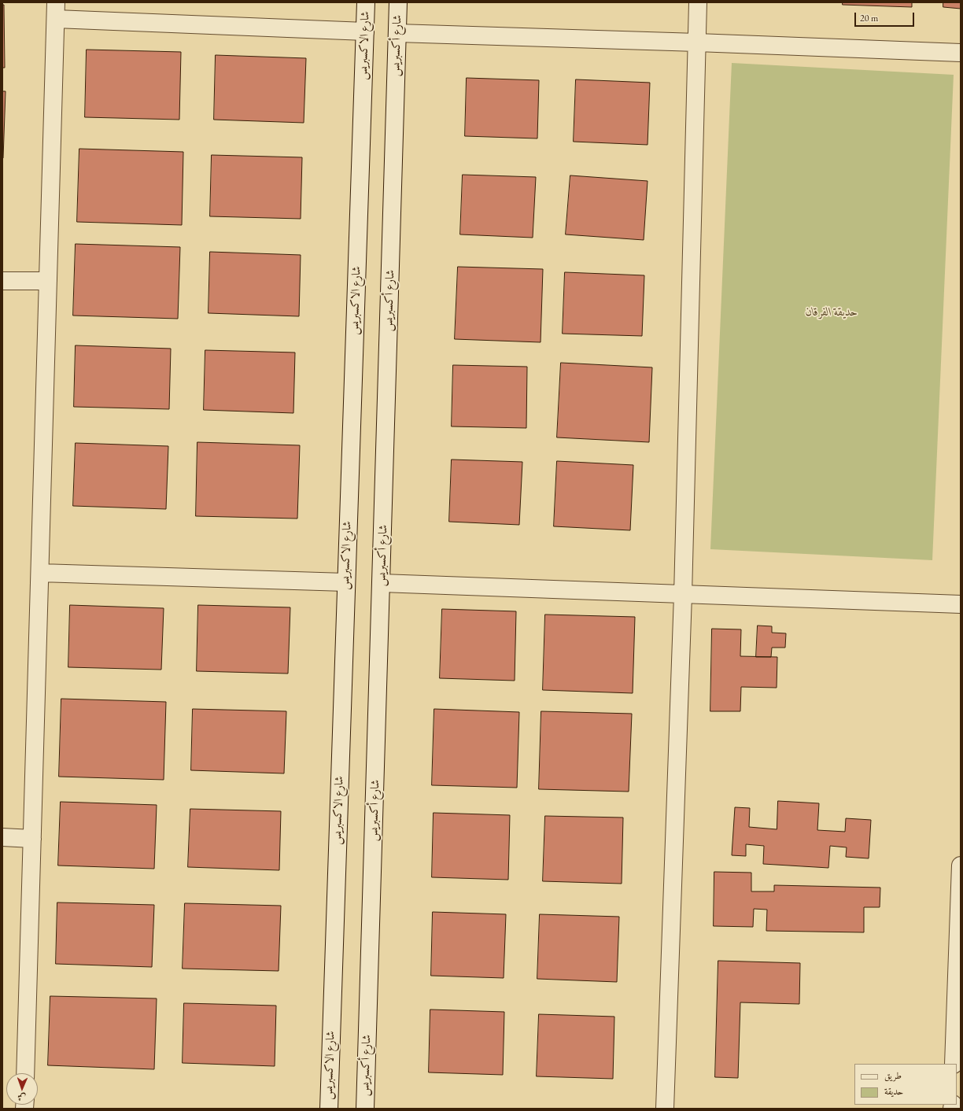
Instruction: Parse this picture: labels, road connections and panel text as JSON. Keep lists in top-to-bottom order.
{
  "streets": {
    "street": ["شارع الاكسبريس", "شارع أكسبريس"]
  },
  "parks": ["حديقة الفرقان"],
  "legend": ["طريق", "حديقة"],
  "scale_bar": "20 m",
  "north": "bottom"
}
